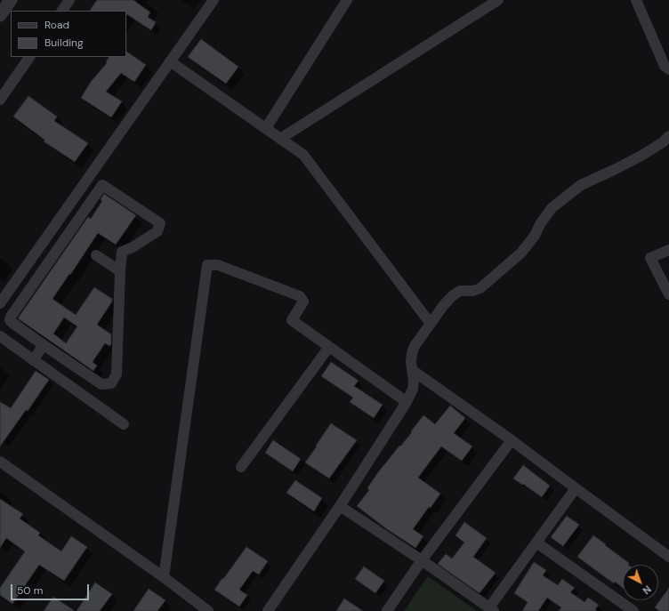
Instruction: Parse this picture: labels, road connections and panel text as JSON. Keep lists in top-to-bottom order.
{
  "legend": ["Road", "Building"],
  "scale_bar": "50 m",
  "north": "bottom right"
}
